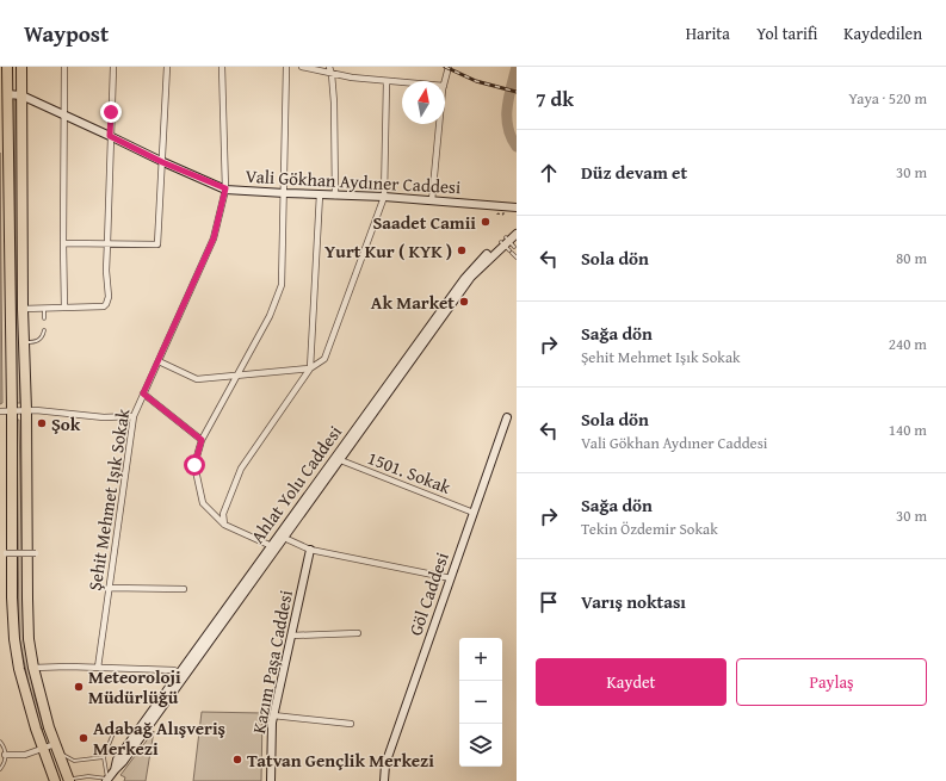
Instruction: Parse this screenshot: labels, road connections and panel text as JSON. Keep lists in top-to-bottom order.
{
  "streets": {
    "street": [
      "Vali Gökhan Aydıner Caddesi",
      "1501. Sokak",
      "Ahlat Yolu Caddesi",
      "Şehit Mehmet Işık Sokak",
      "Göl Caddesi",
      "Kazım Paşa Caddesi"
    ]
  },
  "crossings": [
    ["Vali Gökhan Aydıner Caddesi", "Şehit Mehmet Işık Sokak"],
    ["1501. Sokak", "Ahlat Yolu Caddesi"],
    ["1501. Sokak", "Göl Caddesi"]
  ],
  "places": [
    "Saadet Camii",
    "Yurt Kur ( KYK )",
    "Ak Market",
    "Şok",
    "Meteoroloji Müdürlüğü",
    "Adabağ Alışveriş Merkezi",
    "Tatvan Gençlik Merkezi"
  ],
  "north": "top",
  "page": {
    "header": "Waypost",
    "nav": ["Harita", "Yol tarifi", "Kaydedilen"],
    "heading": ["7 dk", "Yaya · 520 m"],
    "list": [
      ["Düz devam et", "30 m"],
      ["Sola dön", "80 m"],
      ["Sağa dön", "Şehit Mehmet Işık Sokak", "240 m"],
      ["Sola dön", "Vali Gökhan Aydıner Caddesi", "140 m"],
      ["Sağa dön", "Tekin Özdemir Sokak", "30 m"],
      "Varış noktası"
    ],
    "map_buttons": ["+", "−"],
    "buttons": ["Kaydet", "Paylaş"]
  }
}
